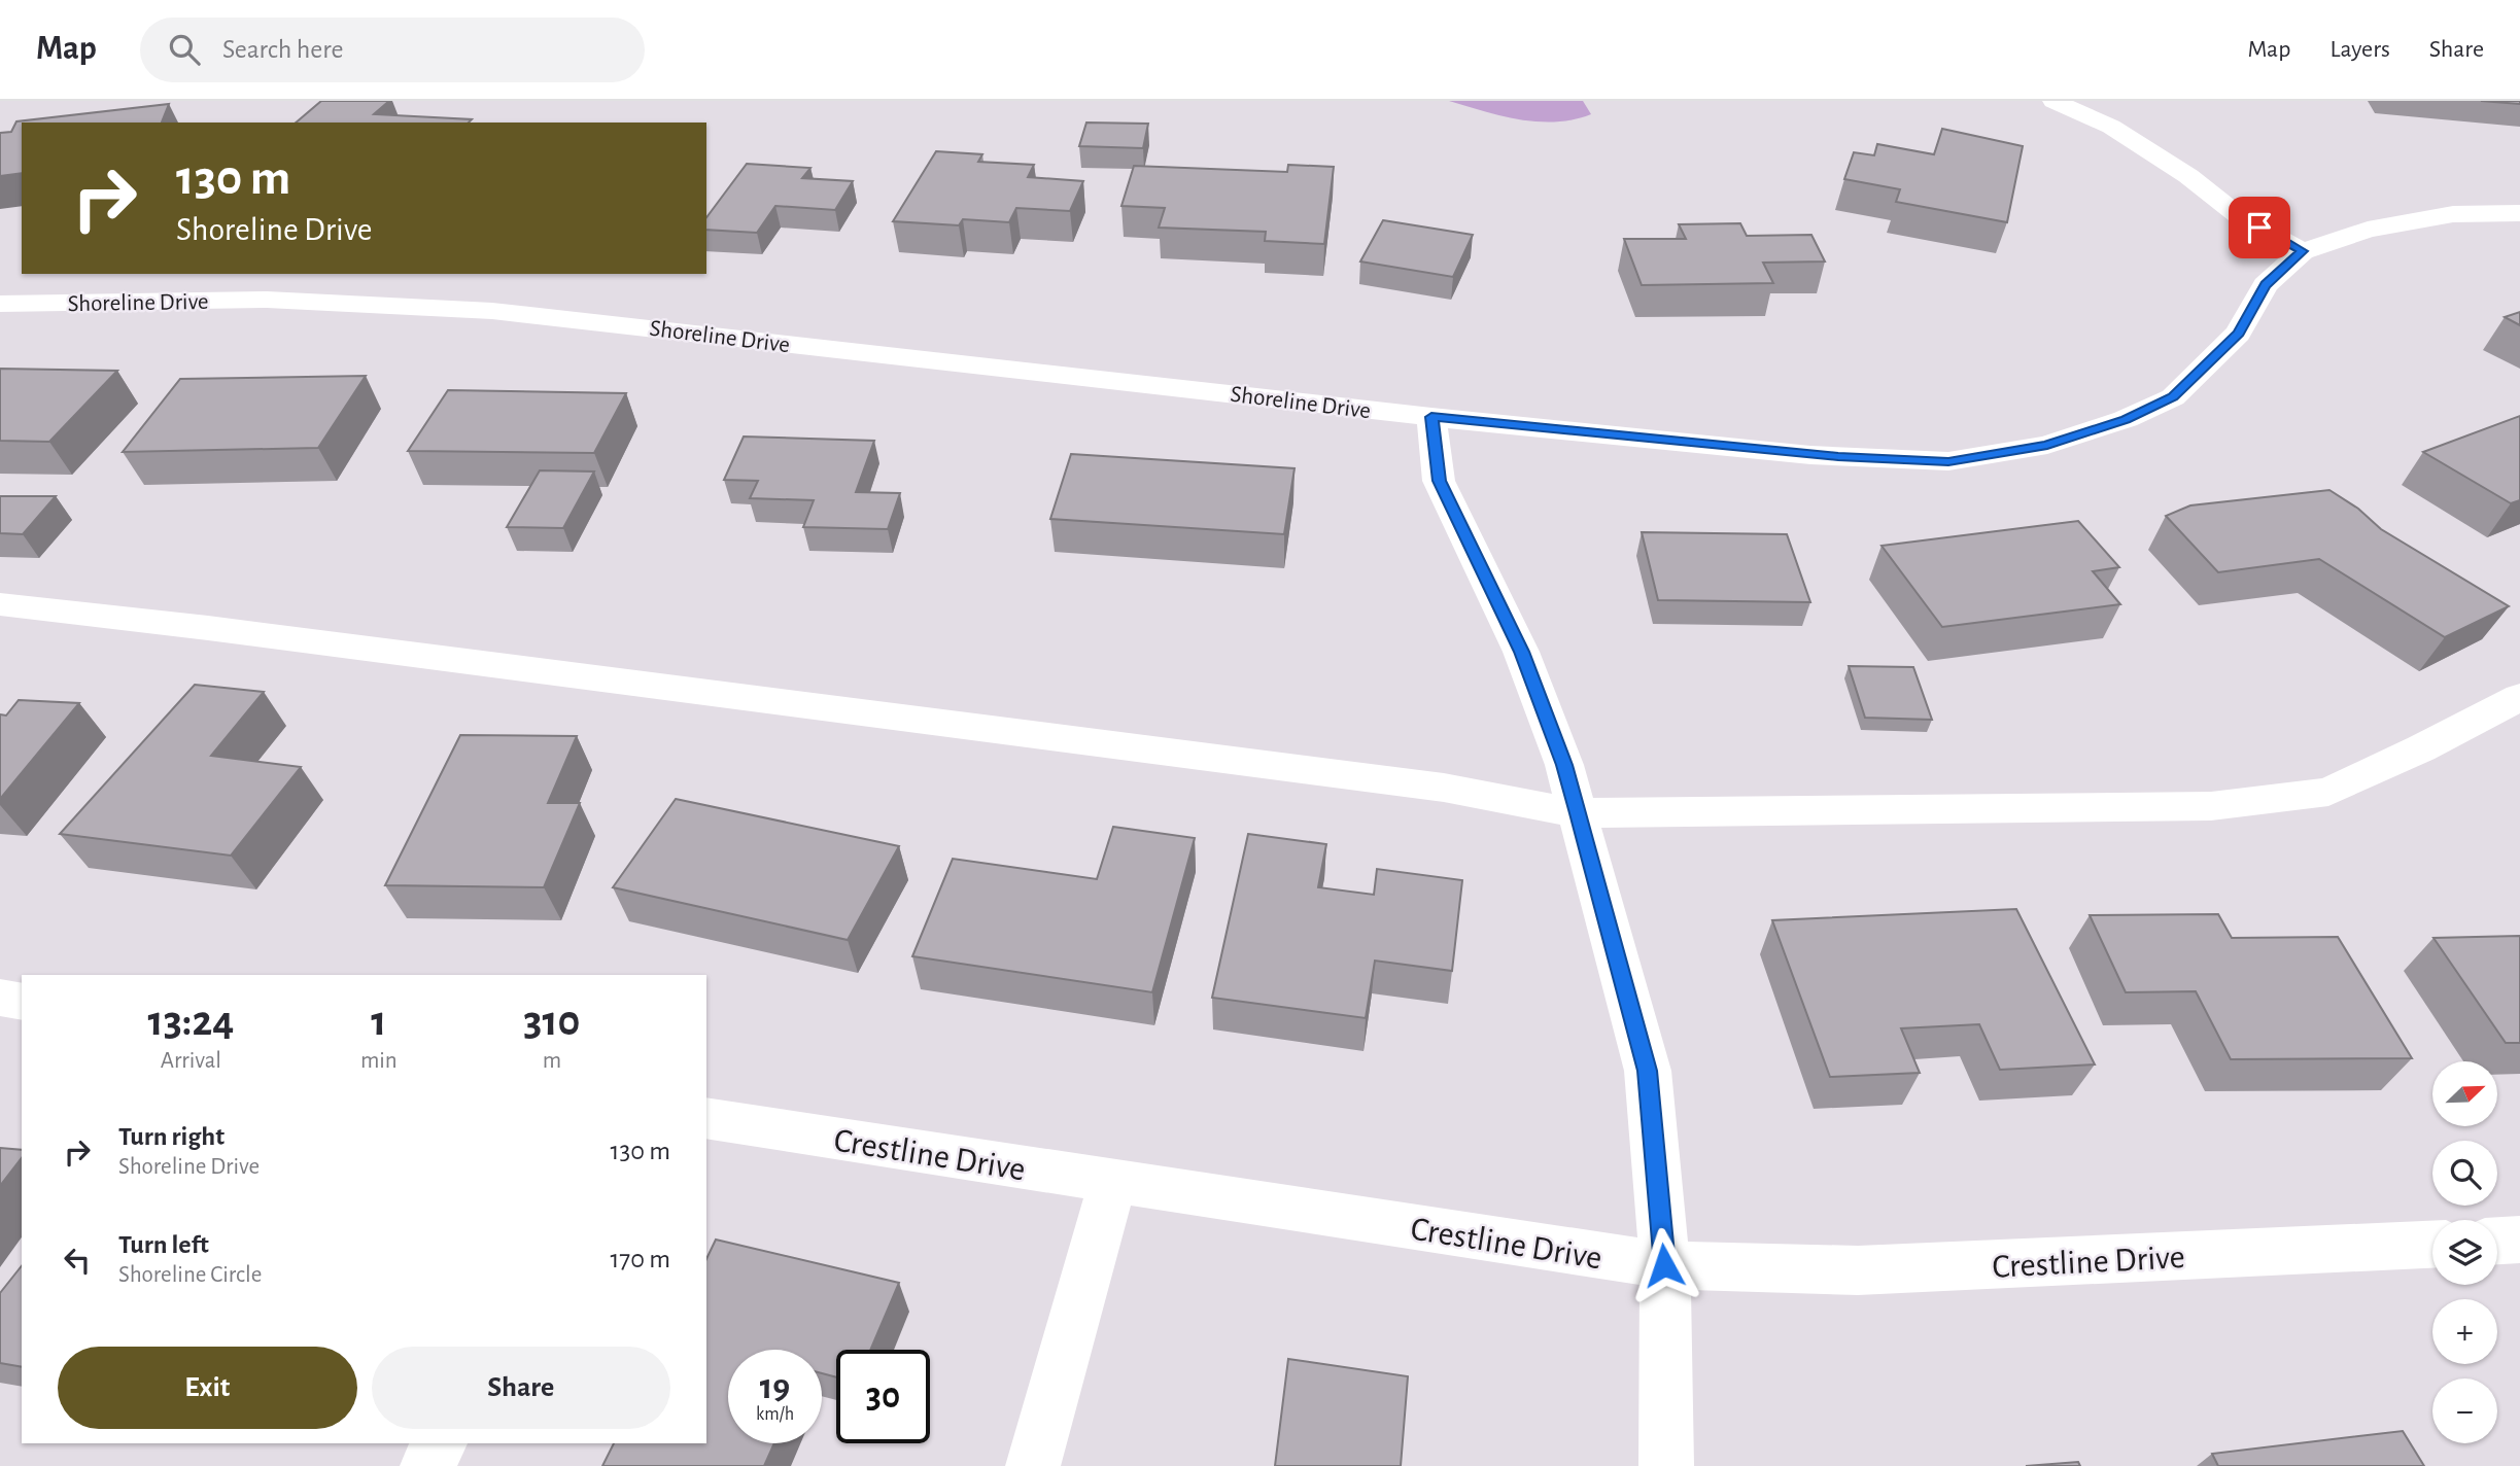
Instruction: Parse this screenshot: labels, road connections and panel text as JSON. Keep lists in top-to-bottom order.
{
  "streets": {
    "street": ["Shoreline Drive", "Crestline Drive"]
  },
  "north": "top right",
  "page": {
    "header": "Map",
    "search": "Search here",
    "nav": ["Map", "Layers", "Share"],
    "turn": ["130 m", "Shoreline Drive"],
    "eta": [
      "13:24",
      "Arrival",
      "1",
      "min",
      "310",
      "m"
    ],
    "map_buttons": ["+", "−"],
    "list": [
      {
        "name": "Turn right",
        "note": "Shoreline Drive",
        "value": "130 m"
      },
      {
        "name": "Turn left",
        "note": "Shoreline Circle",
        "value": "170 m"
      }
    ],
    "buttons": ["Exit", "Share"],
    "speed": "19 km/h",
    "limit": "30"
  }
}
